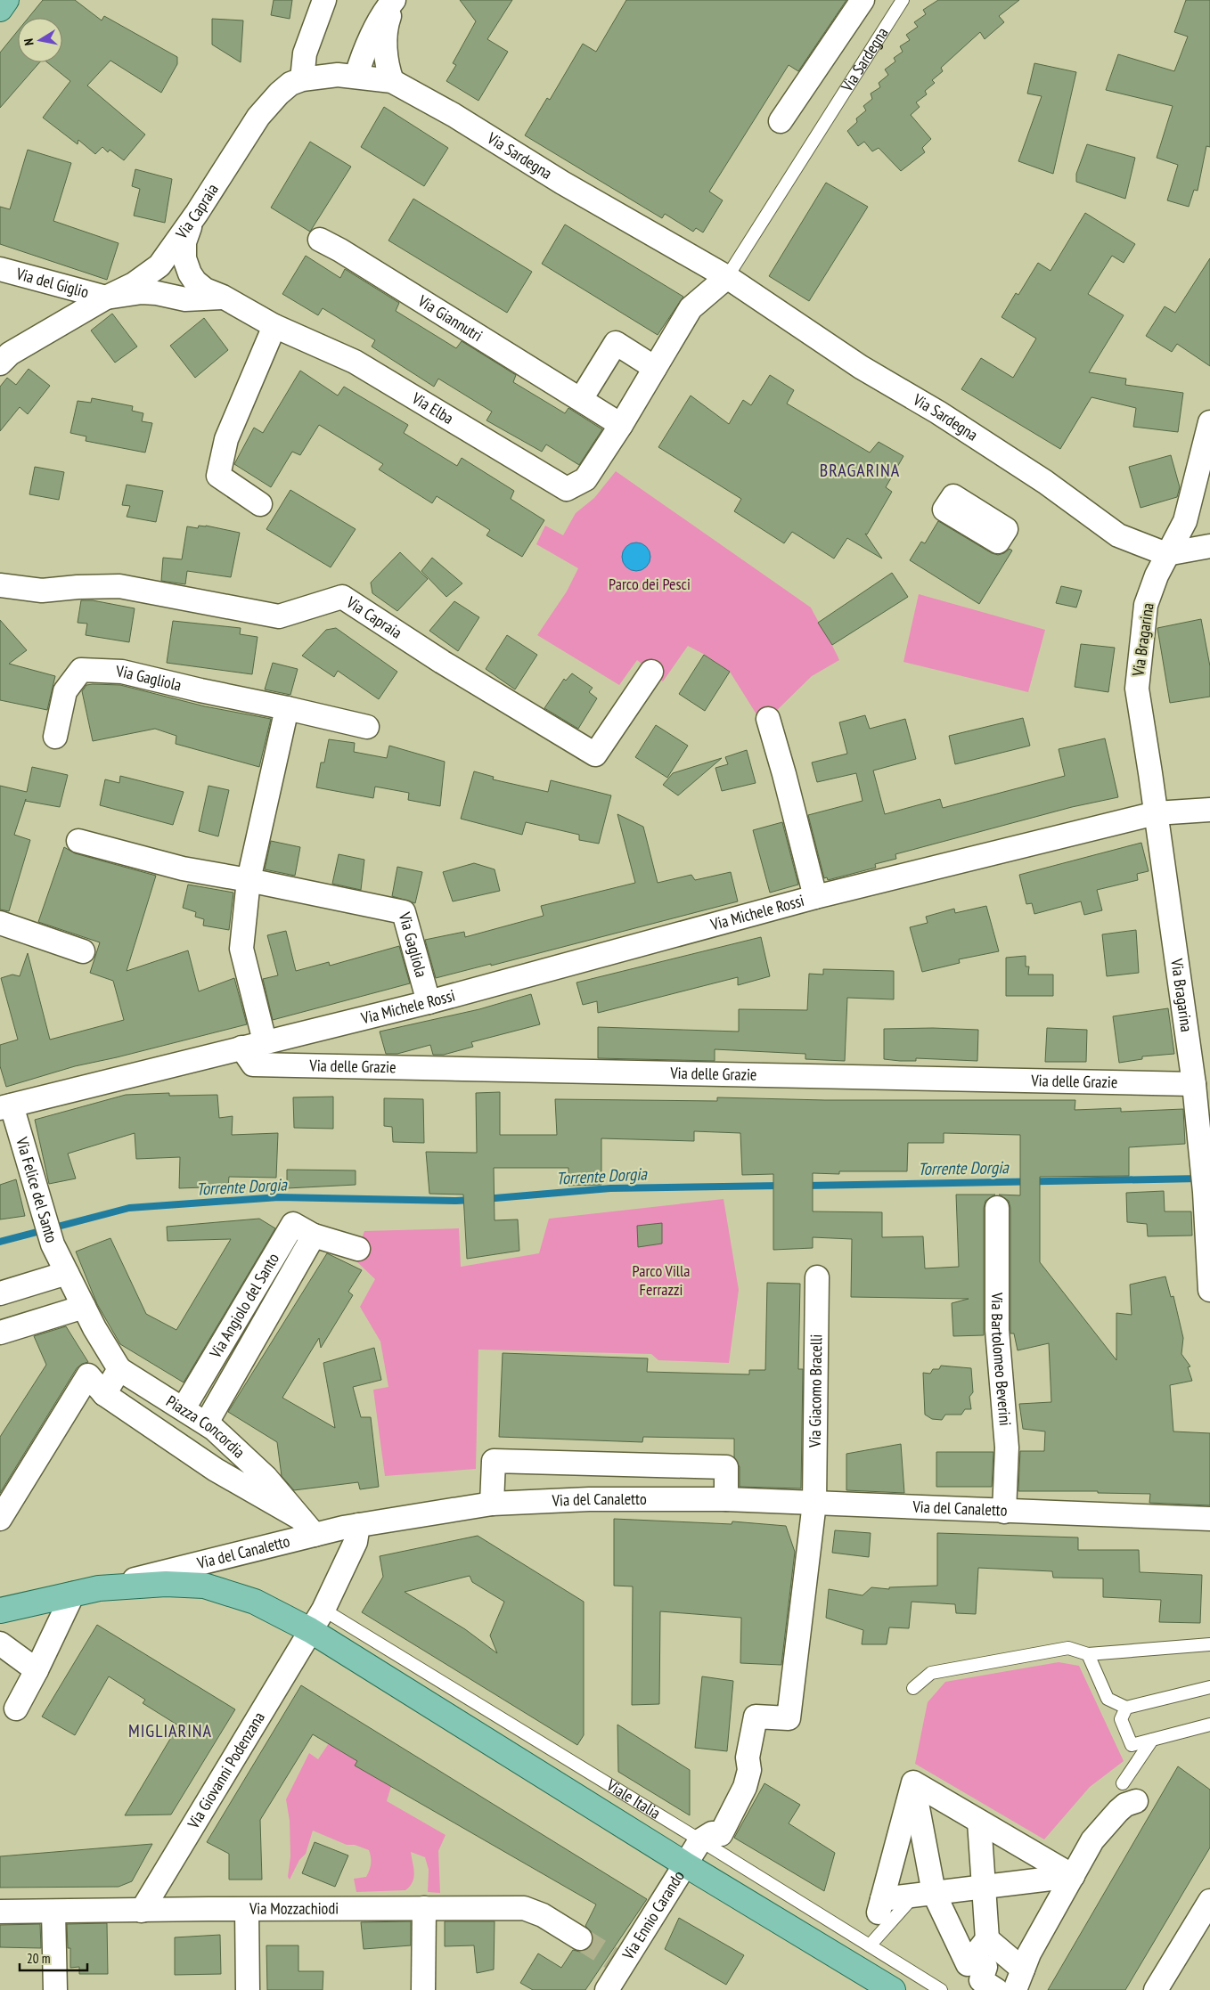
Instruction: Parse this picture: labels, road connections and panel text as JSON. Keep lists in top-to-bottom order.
{
  "streets": {
    "main road": ["Via del Canaletto", "Viale Italia"],
    "street": [
      "Via Sardegna",
      "Via Capraia",
      "Via del Giglio",
      "Via Giannutri",
      "Via Elba",
      "Via Bragarina",
      "Via Gagliola",
      "Via Michele Rossi",
      "Via delle Grazie",
      "Via Felice del Santo",
      "Via Angiolo del Santo",
      "Via Bartolomeo Beverini",
      "Via Giacomo Bracelli",
      "Piazza Concordia",
      "Via Giovanni Podenzana",
      "Via Mozzachiodi",
      "Via Ennio Carando"
    ]
  },
  "crossings": [
    ["Via Sardegna", "Via Capraia"],
    ["Via Sardegna", "Via Bragarina"],
    ["Via Capraia", "Via del Giglio"],
    ["Via Capraia", "Via Elba"],
    ["Via Giannutri", "Via Elba"],
    ["Via Bragarina", "Via Michele Rossi"],
    ["Via Bragarina", "Via delle Grazie"],
    ["Via Gagliola", "Via Michele Rossi"],
    ["Via Michele Rossi", "Via delle Grazie"],
    ["Via Michele Rossi", "Via Felice del Santo"],
    ["Via Felice del Santo", "Piazza Concordia"],
    ["Via Angiolo del Santo", "Piazza Concordia"],
    ["Via Bartolomeo Beverini", "Via del Canaletto"],
    ["Via Giacomo Bracelli", "Via del Canaletto"],
    ["Via Giacomo Bracelli", "Viale Italia"],
    ["Via Giacomo Bracelli", "Via Ennio Carando"],
    ["Piazza Concordia", "Via del Canaletto"],
    ["Via del Canaletto", "Via Giovanni Podenzana"],
    ["Via del Canaletto", "Viale Italia"],
    ["Via Giovanni Podenzana", "Viale Italia"],
    ["Via Giovanni Podenzana", "Via Mozzachiodi"],
    ["Viale Italia", "Via Ennio Carando"]
  ],
  "districts": ["BRAGARINA", "MIGLIARINA"],
  "water": ["Torrente Dorgia"],
  "parks": ["Parco dei Pesci", "Parco Villa Ferrazzi"],
  "scale_bar": "20 m",
  "north": "left"
}
